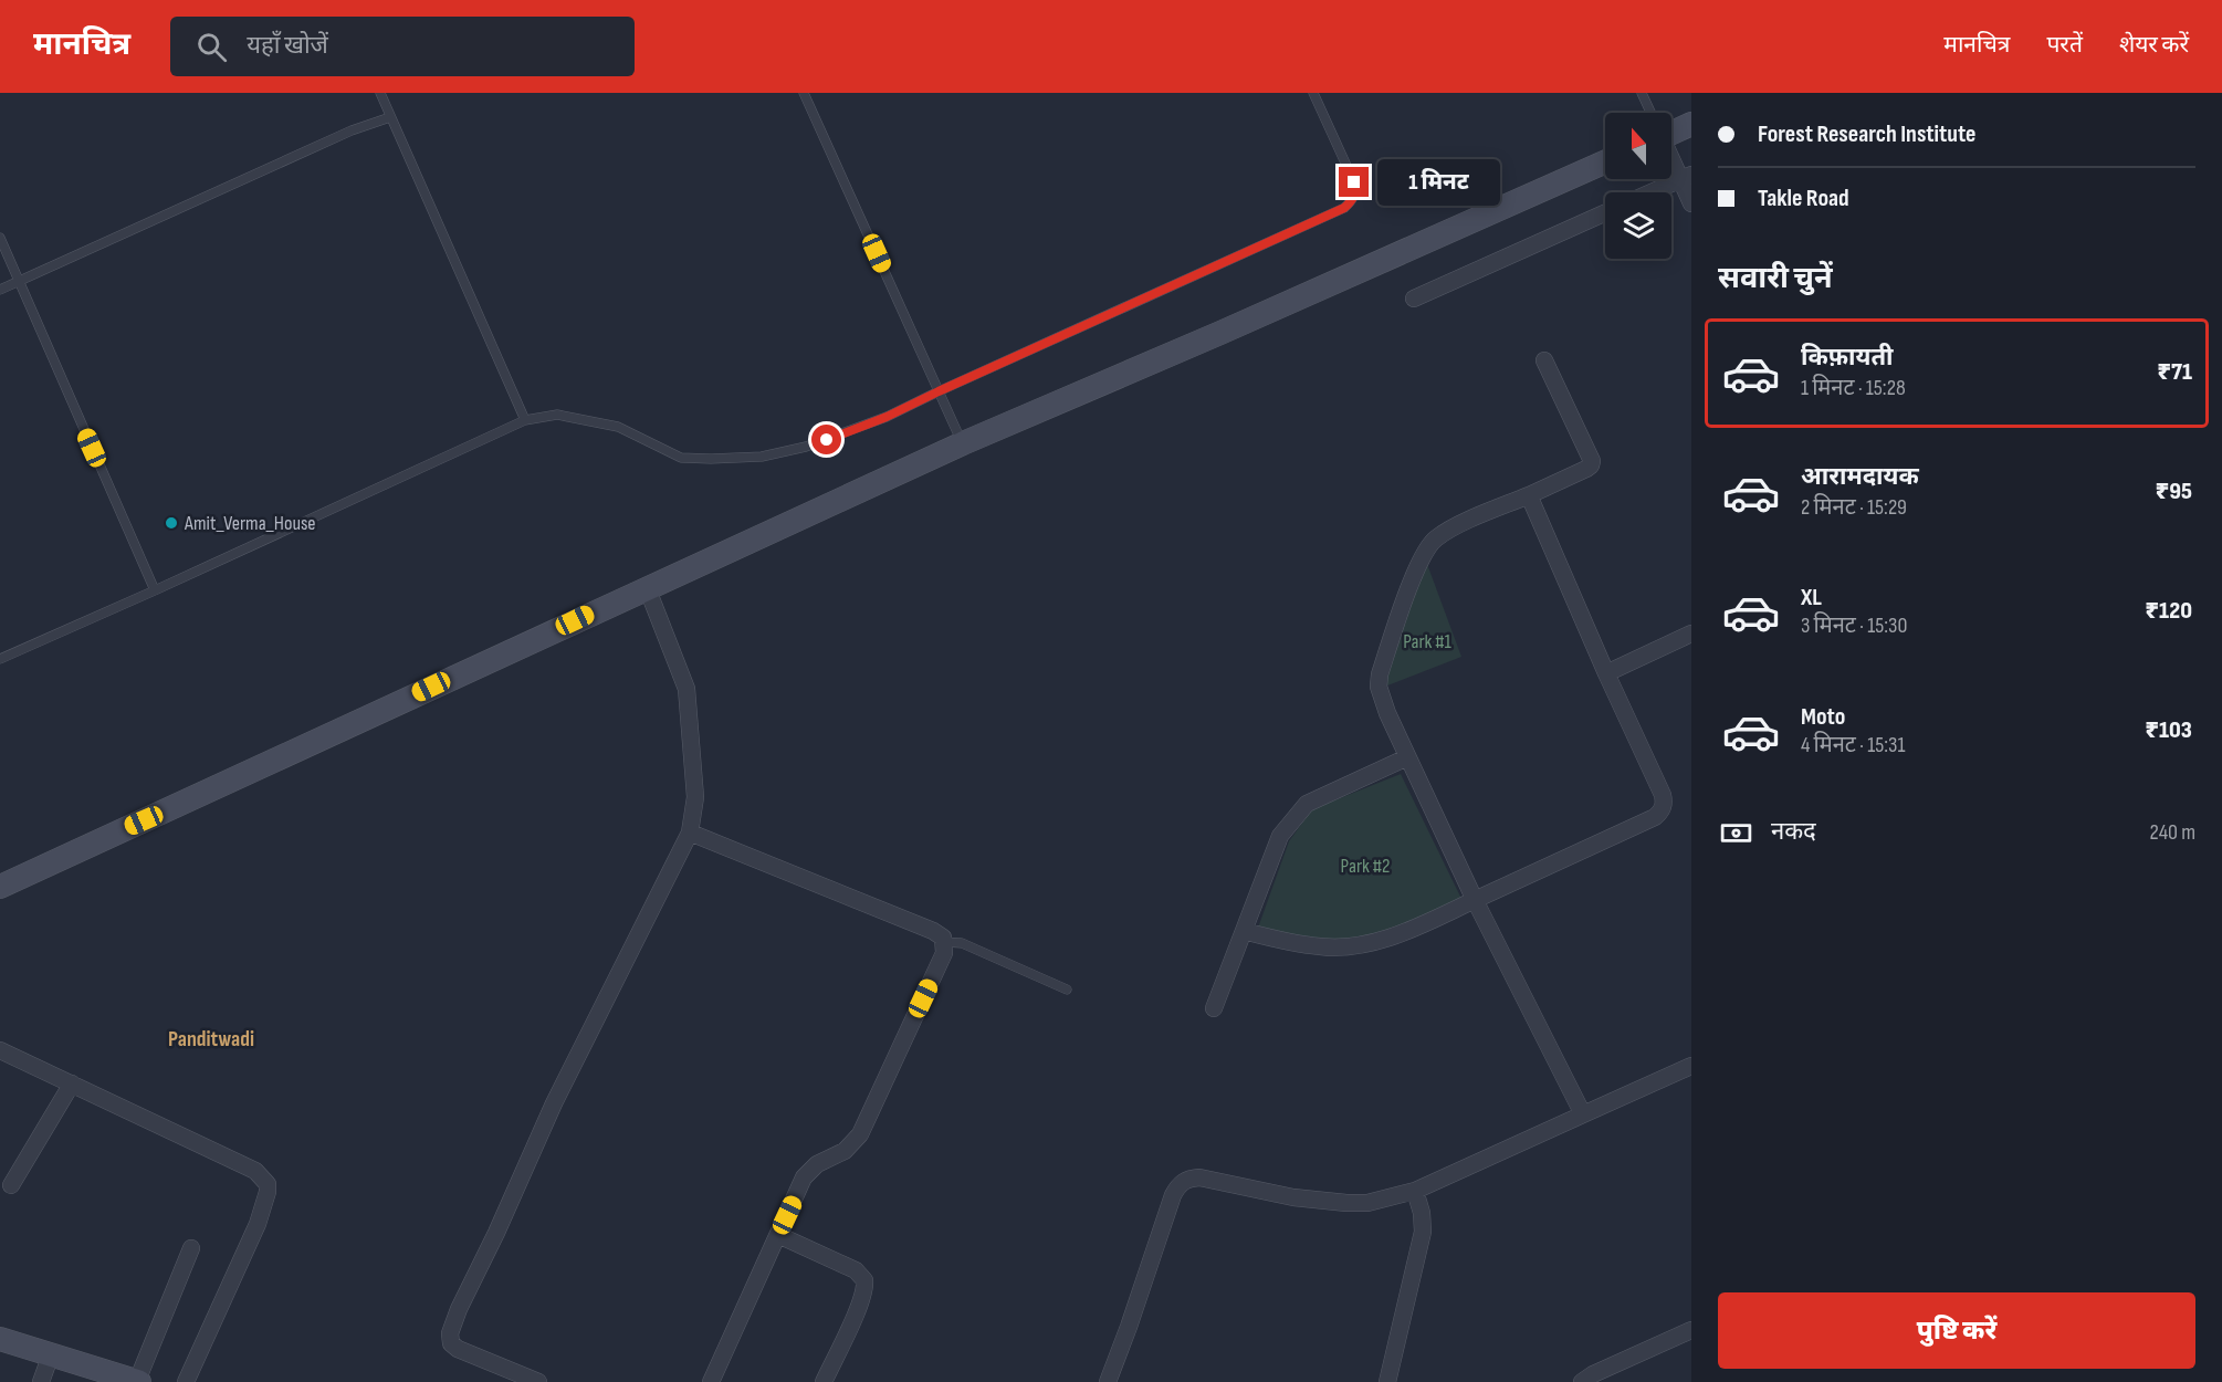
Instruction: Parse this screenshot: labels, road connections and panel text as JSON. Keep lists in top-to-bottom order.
{
  "districts": ["Panditwadi"],
  "parks": ["Park #1", "Park #2"],
  "places": ["Amit_Verma_House"],
  "north": "top",
  "page": {
    "header": "मानचित्र",
    "search": "यहाँ खोजें",
    "nav": ["मानचित्र", "परतें", "शेयर करें"],
    "banner": ["Forest Research Institute", "Takle Road"],
    "bubble": "1 मिनट",
    "heading": "सवारी चुनें",
    "list": [
      {
        "name": "किफ़ायती",
        "note": "1 मिनट · 15:28",
        "value": "₹71"
      },
      {
        "name": "आरामदायक",
        "note": "2 मिनट · 15:29",
        "value": "₹95"
      },
      {
        "name": "XL",
        "note": "3 मिनट · 15:30",
        "value": "₹120"
      },
      {
        "name": "Moto",
        "note": "4 मिनट · 15:31",
        "value": "₹103"
      }
    ],
    "pay": ["नकद", "240 m"],
    "buttons": "पुष्टि करें"
  }
}
